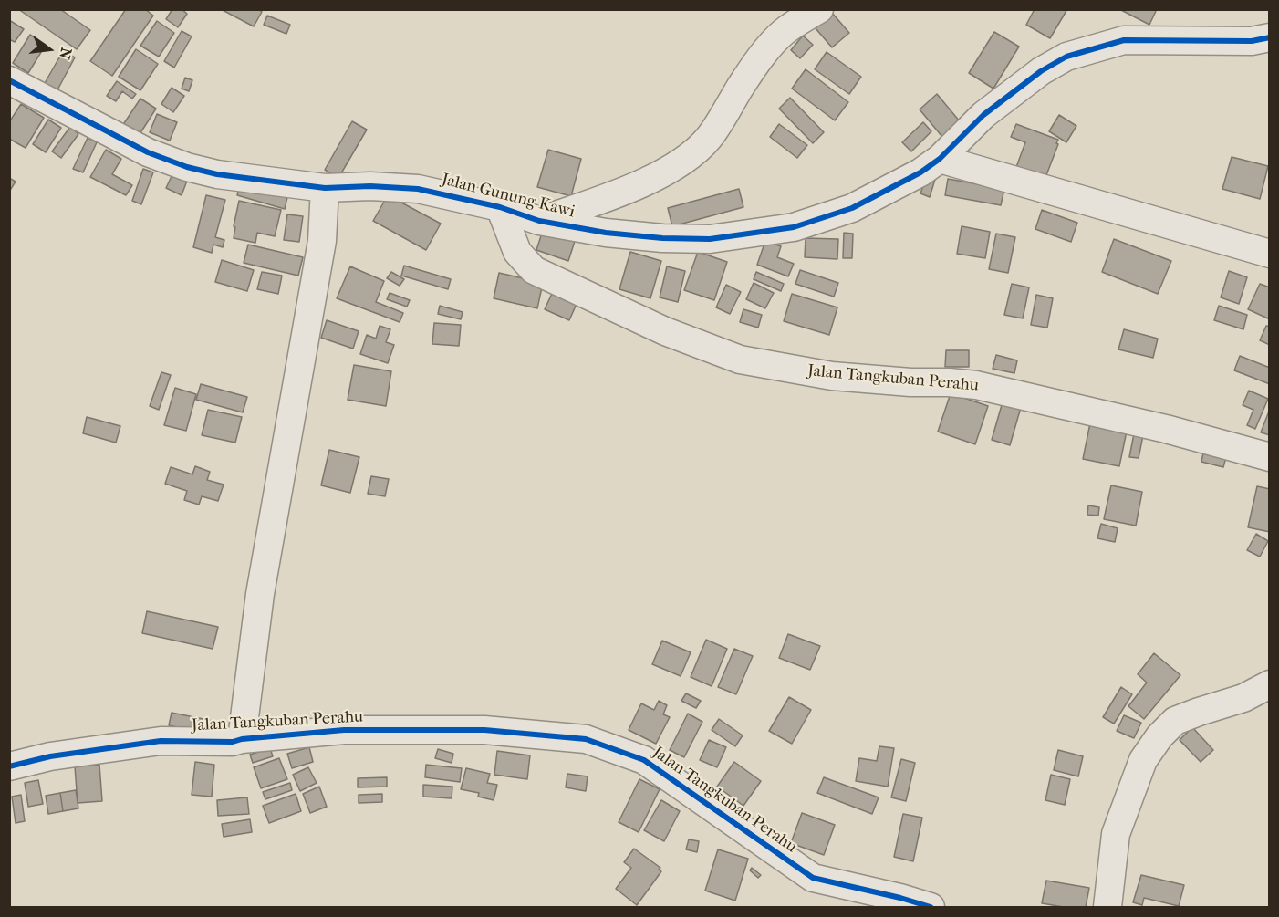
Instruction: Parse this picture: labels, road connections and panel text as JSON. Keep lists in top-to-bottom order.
{
  "streets": {
    "street": ["Jalan Gunung Kawi", "Jalan Tangkuban Perahu"]
  },
  "crossings": [
    ["Jalan Gunung Kawi", "Jalan Tangkuban Perahu"]
  ],
  "north": "right"
}
